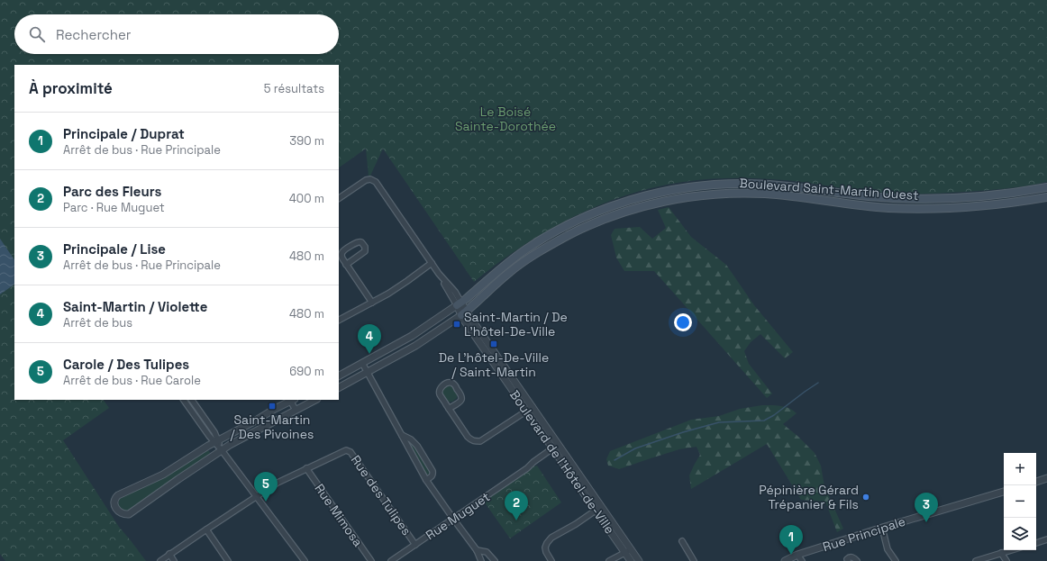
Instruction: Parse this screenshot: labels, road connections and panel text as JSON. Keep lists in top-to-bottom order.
{
  "streets": {
    "main road": ["Boulevard Saint-Martin Ouest"],
    "street": [
      "Boulevard de l'Hôtel-de-Ville",
      "Rue des Tulipes",
      "Rue Mimosa",
      "Rue Muguet",
      "Rue Principale"
    ]
  },
  "crossings": [
    ["Boulevard Saint-Martin Ouest", "Boulevard de l'Hôtel-de-Ville"],
    ["Boulevard de l'Hôtel-de-Ville", "Rue Muguet"],
    ["Rue des Tulipes", "Rue Mimosa"],
    ["Rue des Tulipes", "Rue Muguet"]
  ],
  "parks": ["Le Boisé Sainte-Dorothée"],
  "places": {
    "transit": ["Saint-Martin / De L'hôtel-De-Ville", "De L'hôtel-De-Ville / Saint-Martin", "Saint-Martin / Des Pivoines"],
    "other": ["Pépinière Gérard Trépanier & Fils"]
  },
  "page": {
    "search": "Rechercher",
    "heading": ["À proximité", "5 résultats"],
    "list": [
      {
        "mark": "1",
        "name": "Principale / Duprat",
        "note": "Arrêt de bus · Rue Principale",
        "value": "390 m"
      },
      {
        "mark": "2",
        "name": "Parc des Fleurs",
        "note": "Parc · Rue Muguet",
        "value": "400 m"
      },
      {
        "mark": "3",
        "name": "Principale / Lise",
        "note": "Arrêt de bus · Rue Principale",
        "value": "480 m"
      },
      {
        "mark": "4",
        "name": "Saint-Martin / Violette",
        "note": "Arrêt de bus",
        "value": "480 m"
      },
      {
        "mark": "5",
        "name": "Carole / Des Tulipes",
        "note": "Arrêt de bus · Rue Carole",
        "value": "690 m"
      }
    ],
    "pins": [
      "4",
      "5",
      "2",
      "3",
      "1"
    ],
    "map_buttons": ["+", "−"]
  }
}
